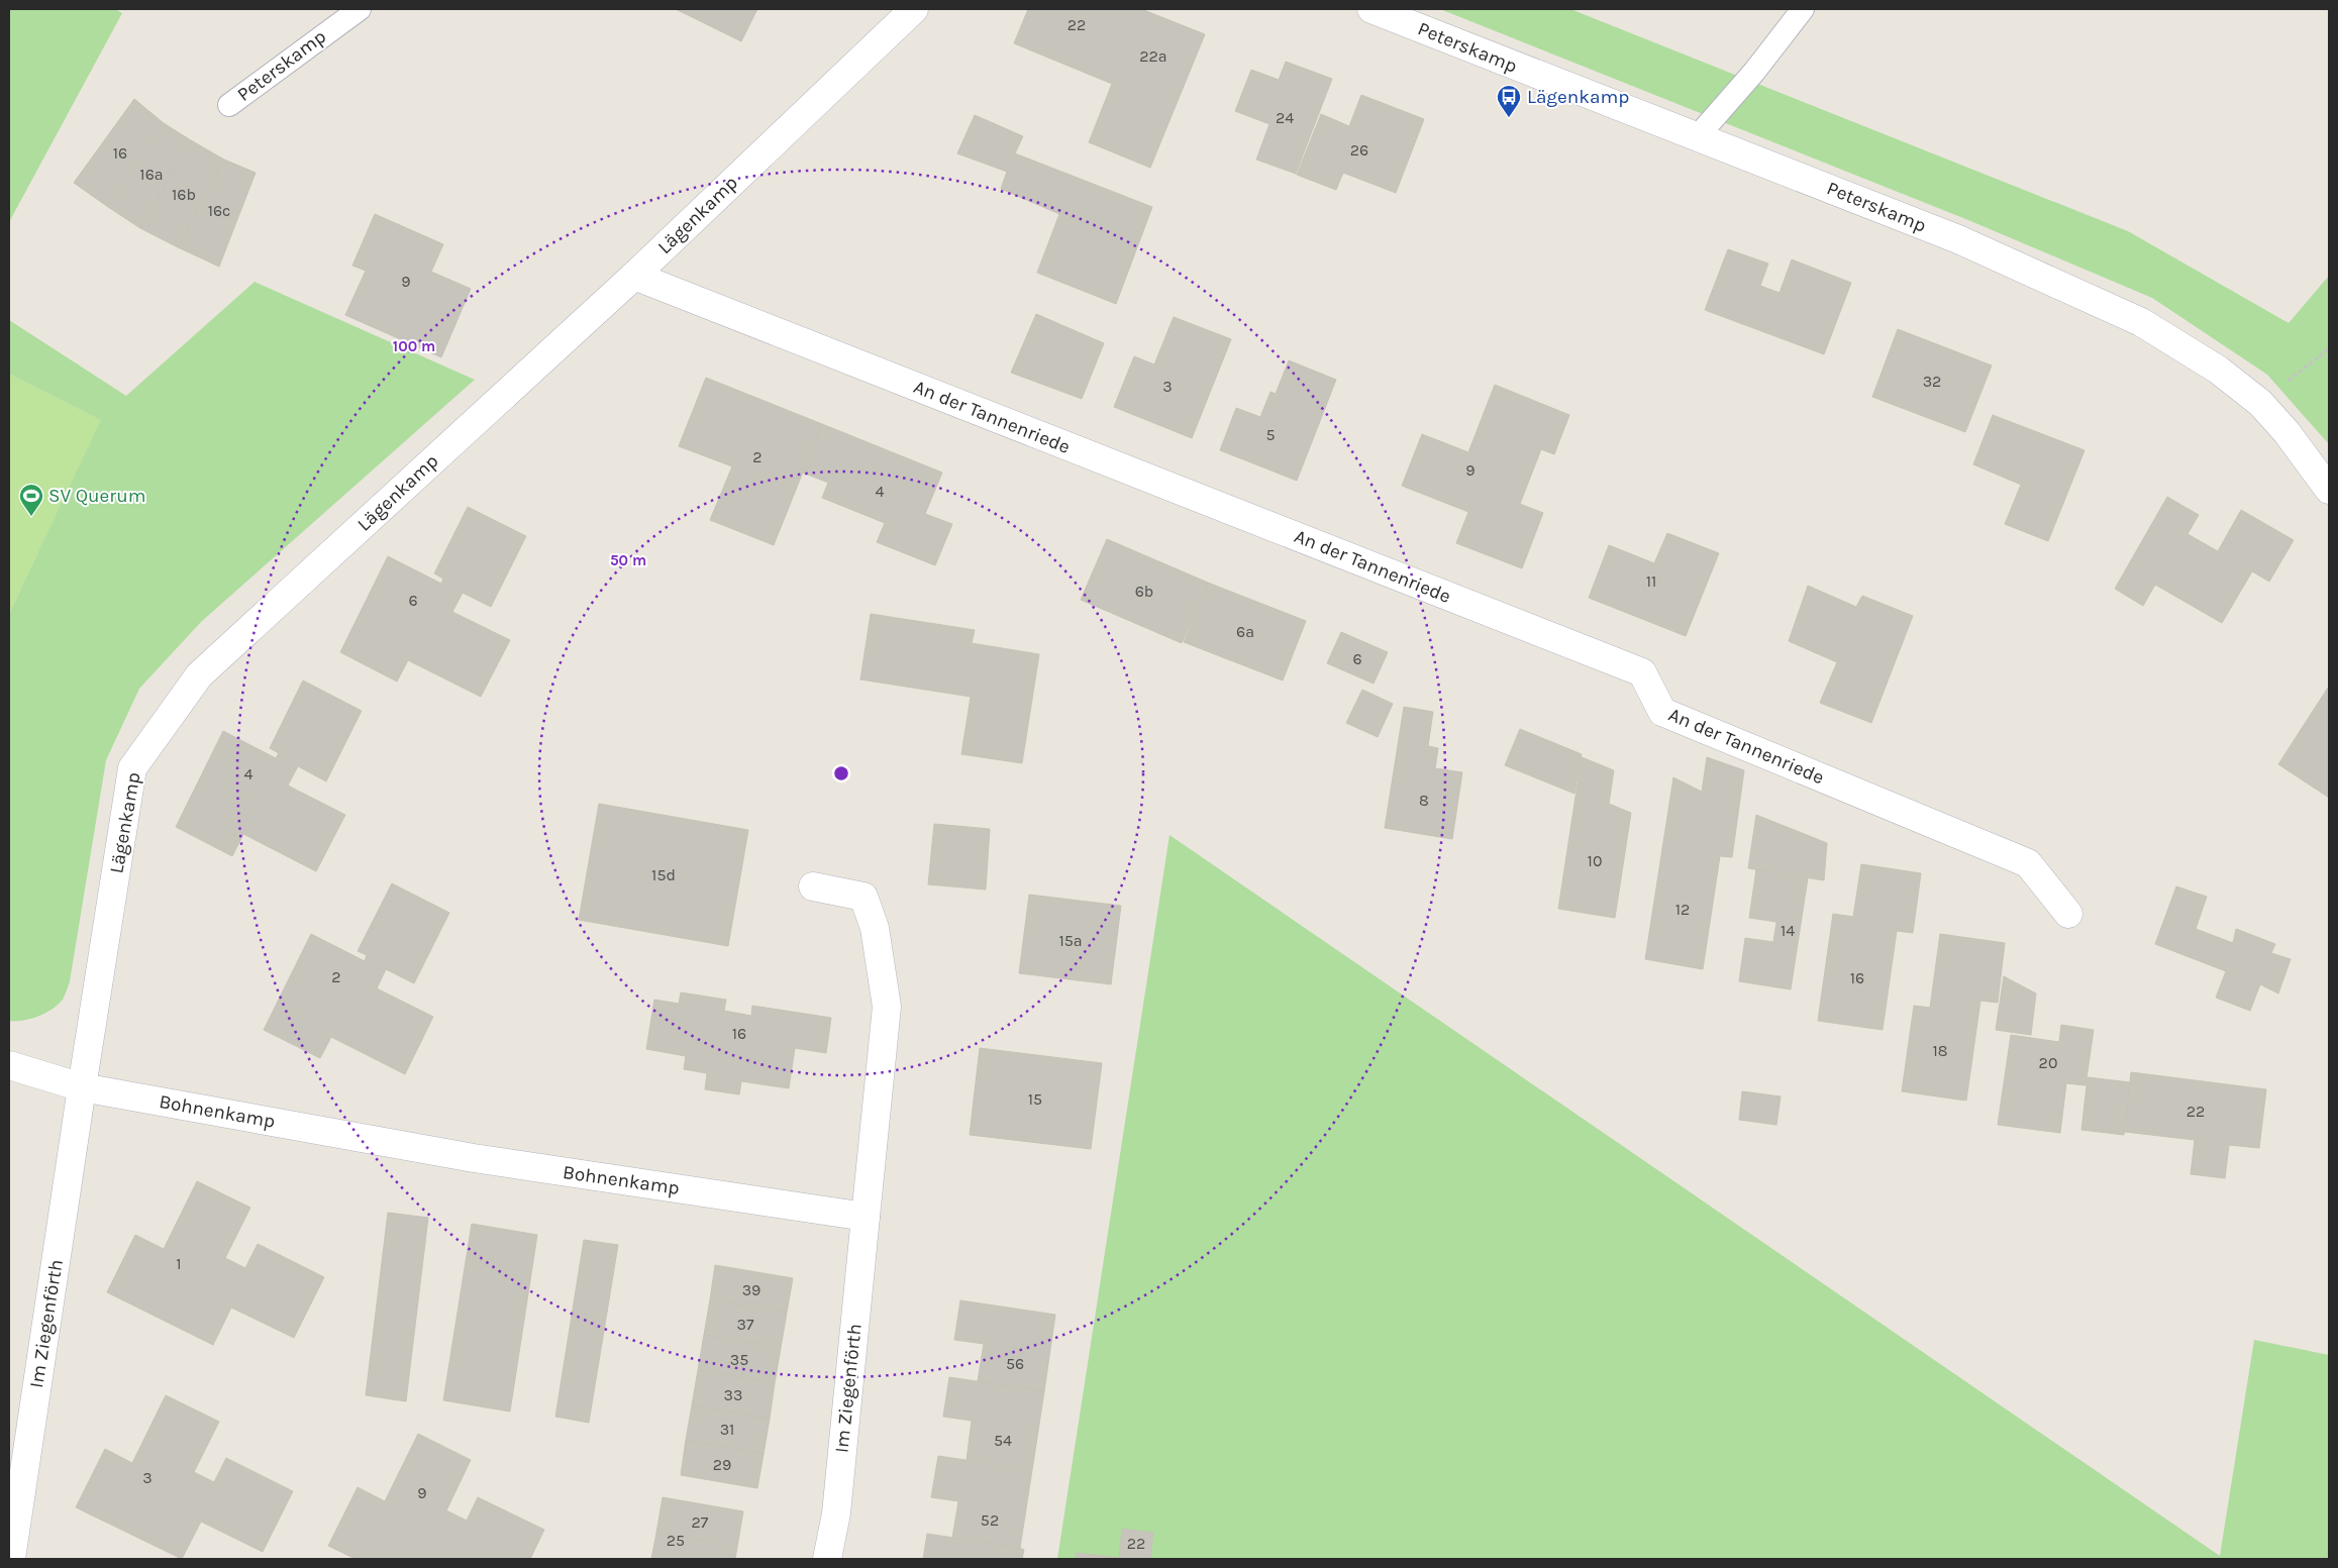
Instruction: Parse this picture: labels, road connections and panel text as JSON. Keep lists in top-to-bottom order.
{
  "streets": {
    "street": [
      "Peterskamp",
      "Lägenkamp",
      "An der Tannenriede",
      "Bohnenkamp",
      "Im Ziegenförth"
    ]
  },
  "crossings": [
    ["Lägenkamp", "An der Tannenriede"],
    ["Lägenkamp", "Bohnenkamp"],
    ["Lägenkamp", "Im Ziegenförth"],
    ["Bohnenkamp", "Im Ziegenförth"]
  ],
  "places": {
    "bus stop": ["Lägenkamp"],
    "sports": ["SV Querum"]
  },
  "house_numbers": [
    "22",
    "22a",
    "24",
    "26",
    "16",
    "16a",
    "16b",
    "16c",
    "9",
    "32",
    "3",
    "5",
    "2",
    "9",
    "4",
    "11",
    "6b",
    "6",
    "6a",
    "6",
    "4",
    "8",
    "10",
    "15d",
    "12",
    "14",
    "15a",
    "2",
    "16",
    "16",
    "18",
    "20",
    "15",
    "22",
    "1",
    "39",
    "37",
    "35",
    "56",
    "33",
    "31",
    "54",
    "29",
    "3",
    "9",
    "52",
    "27",
    "25",
    "22"
  ],
  "rings": ["100 m", "50 m"]
}
